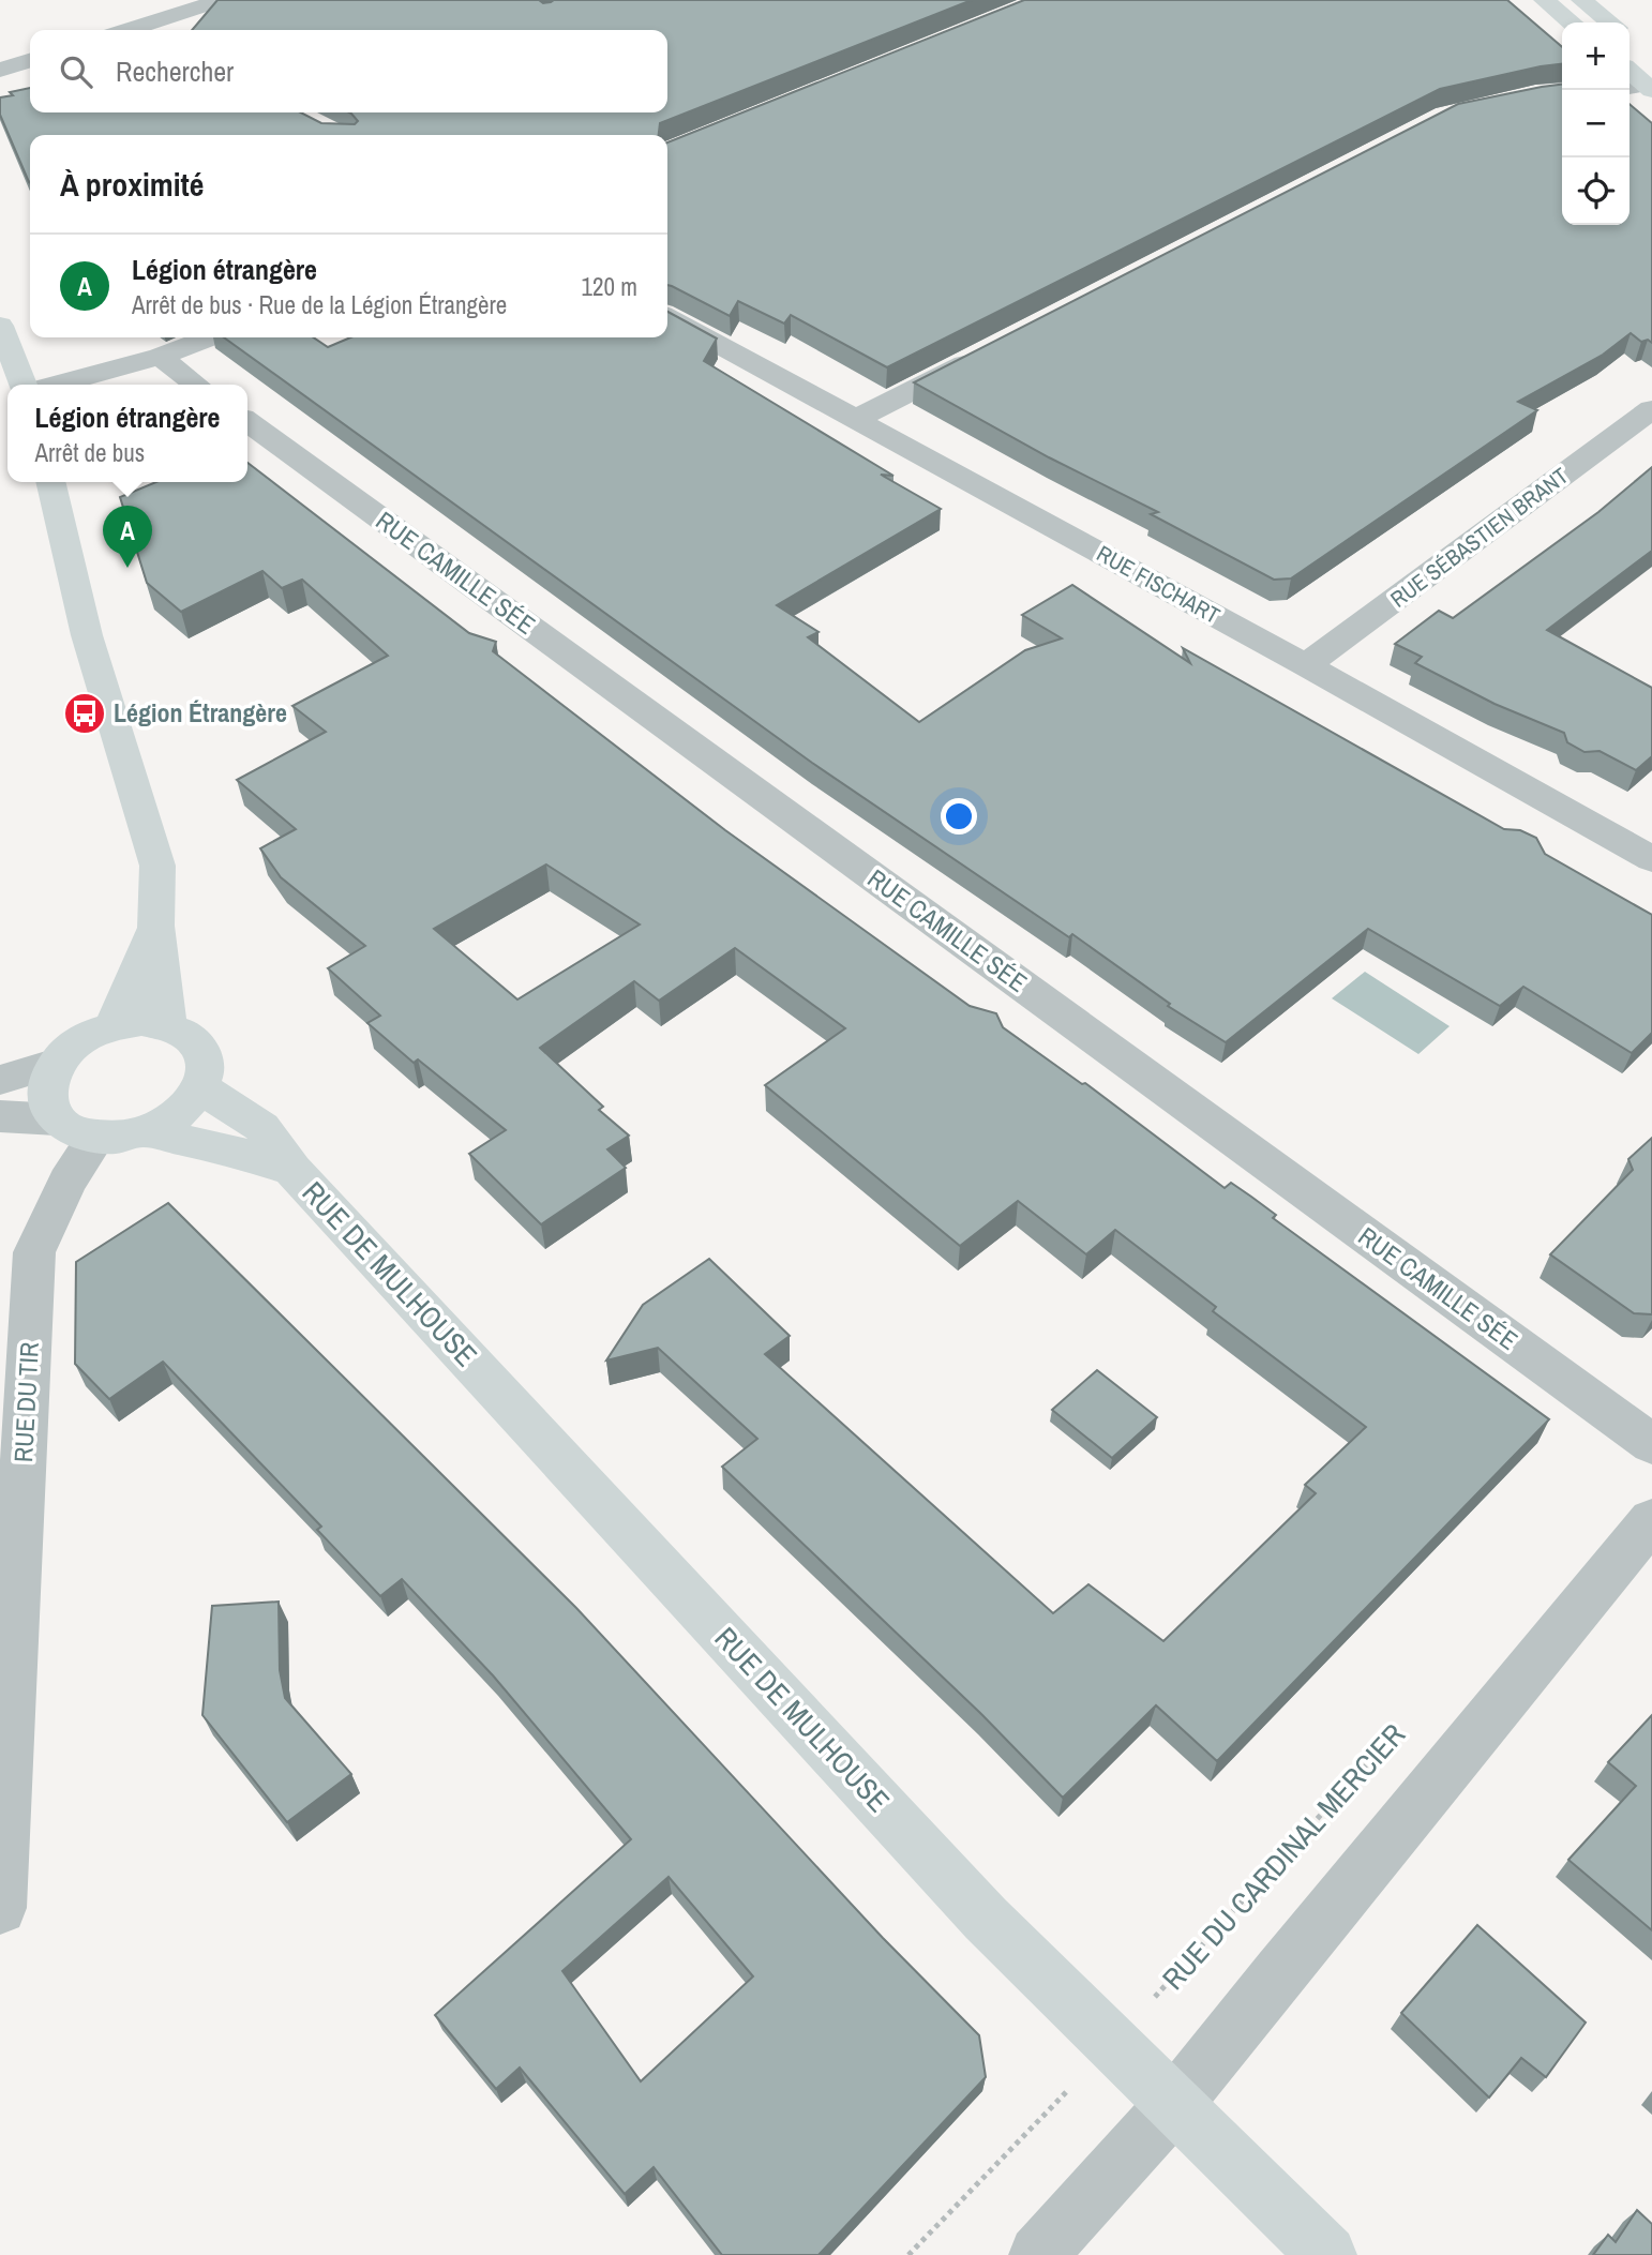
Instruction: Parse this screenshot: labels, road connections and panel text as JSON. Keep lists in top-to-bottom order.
{
  "streets": {
    "street": [
      "RUE SÉBASTIEN BRANT",
      "RUE CAMILLE SÉE",
      "RUE FISCHART",
      "RUE DE MULHOUSE",
      "RUE DU TIR"
    ],
    "path": ["RUE DU CARDINAL MERCIER"]
  },
  "crossings": [
    ["RUE SÉBASTIEN BRANT", "RUE FISCHART"],
    ["RUE DE MULHOUSE", "RUE DU TIR"],
    ["RUE DE MULHOUSE", "RUE DU CARDINAL MERCIER"]
  ],
  "places": {
    "bus stop": ["Légion Étrangère"]
  },
  "page": {
    "map_buttons": ["+", "−"],
    "search": "Rechercher",
    "heading": "À proximité",
    "list": [
      {
        "mark": "A",
        "name": "Légion étrangère",
        "note": "Arrêt de bus · Rue de la Légion Étrangère",
        "value": "120 m"
      }
    ],
    "popup": ["Légion étrangère", "Arrêt de bus"],
    "pins": "A"
  }
}
